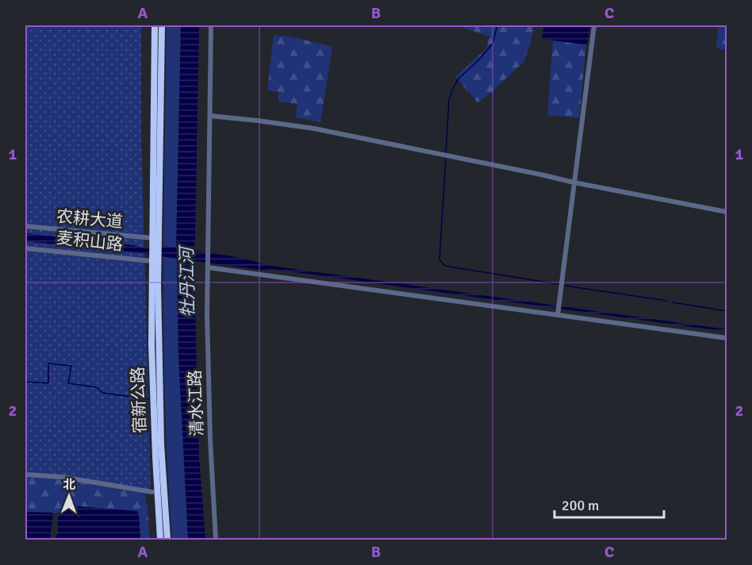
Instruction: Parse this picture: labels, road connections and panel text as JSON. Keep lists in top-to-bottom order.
{
  "streets": {
    "highway": ["宿新公路"],
    "street": ["农耕大道", "麦积山路", "清水江路"]
  },
  "crossings": [
    ["麦积山路", "宿新公路"]
  ],
  "water": ["牡丹江河"],
  "scale_bar": "200 m",
  "north": "top",
  "grid": {
    "columns": ["A", "B", "C"],
    "rows": ["1", "2"]
  }
}
